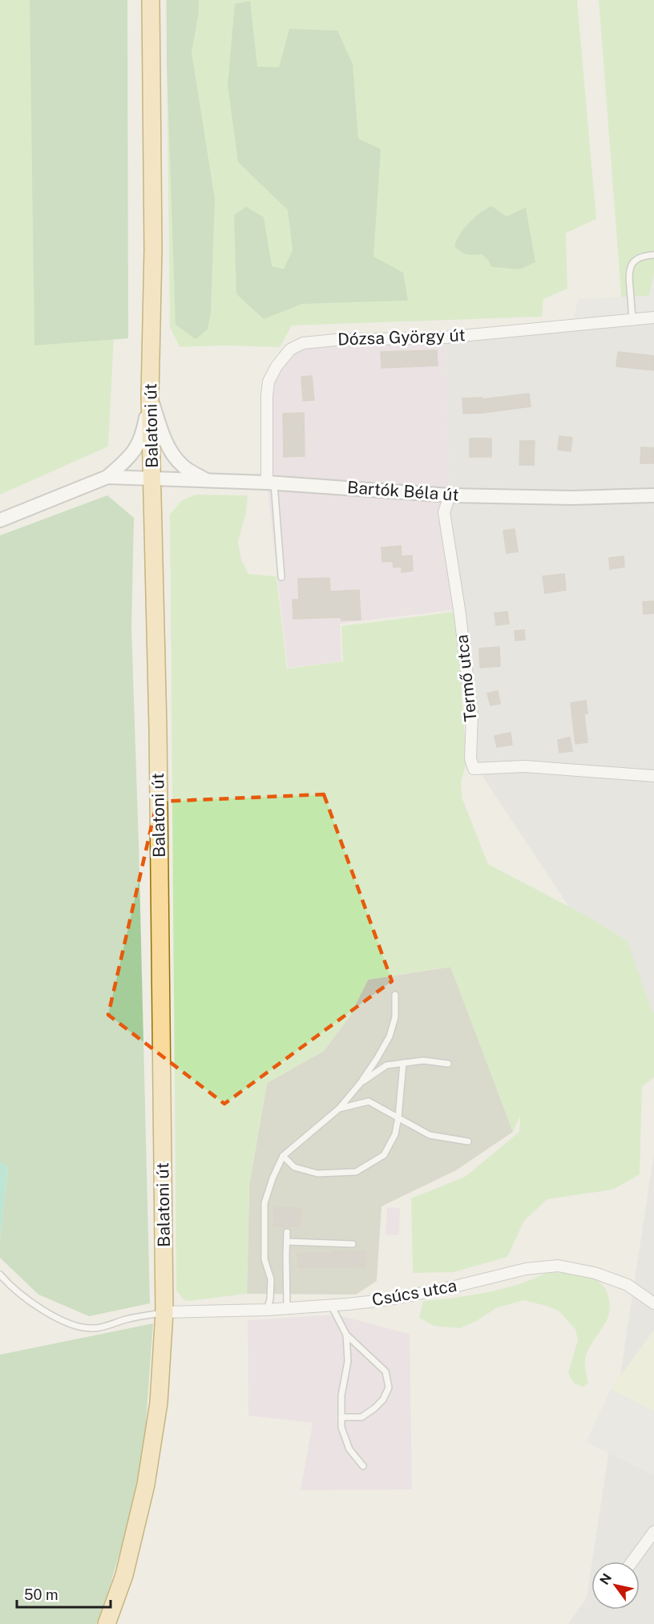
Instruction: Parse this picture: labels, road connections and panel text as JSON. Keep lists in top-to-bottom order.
{
  "streets": {
    "main road": ["Balatoni út"],
    "street": [
      "Dózsa György út",
      "Bartók Béla út",
      "Termő utca",
      "Csúcs utca"
    ]
  },
  "crossings": [
    ["Dózsa György út", "Bartók Béla út"],
    ["Balatoni út", "Bartók Béla út"],
    ["Balatoni út", "Csúcs utca"],
    ["Bartók Béla út", "Termő utca"]
  ],
  "scale_bar": "50 m",
  "north": "top left"
}
